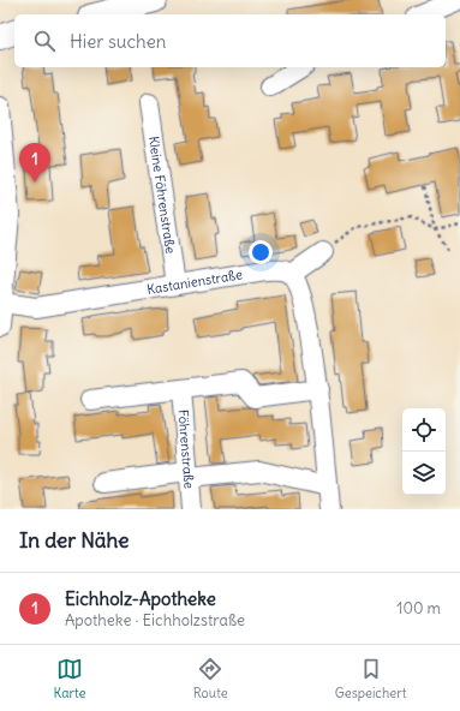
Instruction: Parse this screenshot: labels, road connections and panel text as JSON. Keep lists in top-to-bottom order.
{
  "streets": {
    "street": ["Kleine Föhrenstraße", "Kastanienstraße", "Föhrenstraße"]
  },
  "crossings": [
    ["Kleine Föhrenstraße", "Kastanienstraße"]
  ],
  "page": {
    "search": "Hier suchen",
    "pins": "1",
    "heading": "In der Nähe",
    "list": [
      {
        "mark": "1",
        "name": "Eichholz-Apotheke",
        "note": "Apotheke · Eichholzstraße",
        "value": "100 m"
      }
    ],
    "nav": ["Karte", "Route", "Gespeichert"]
  }
}
